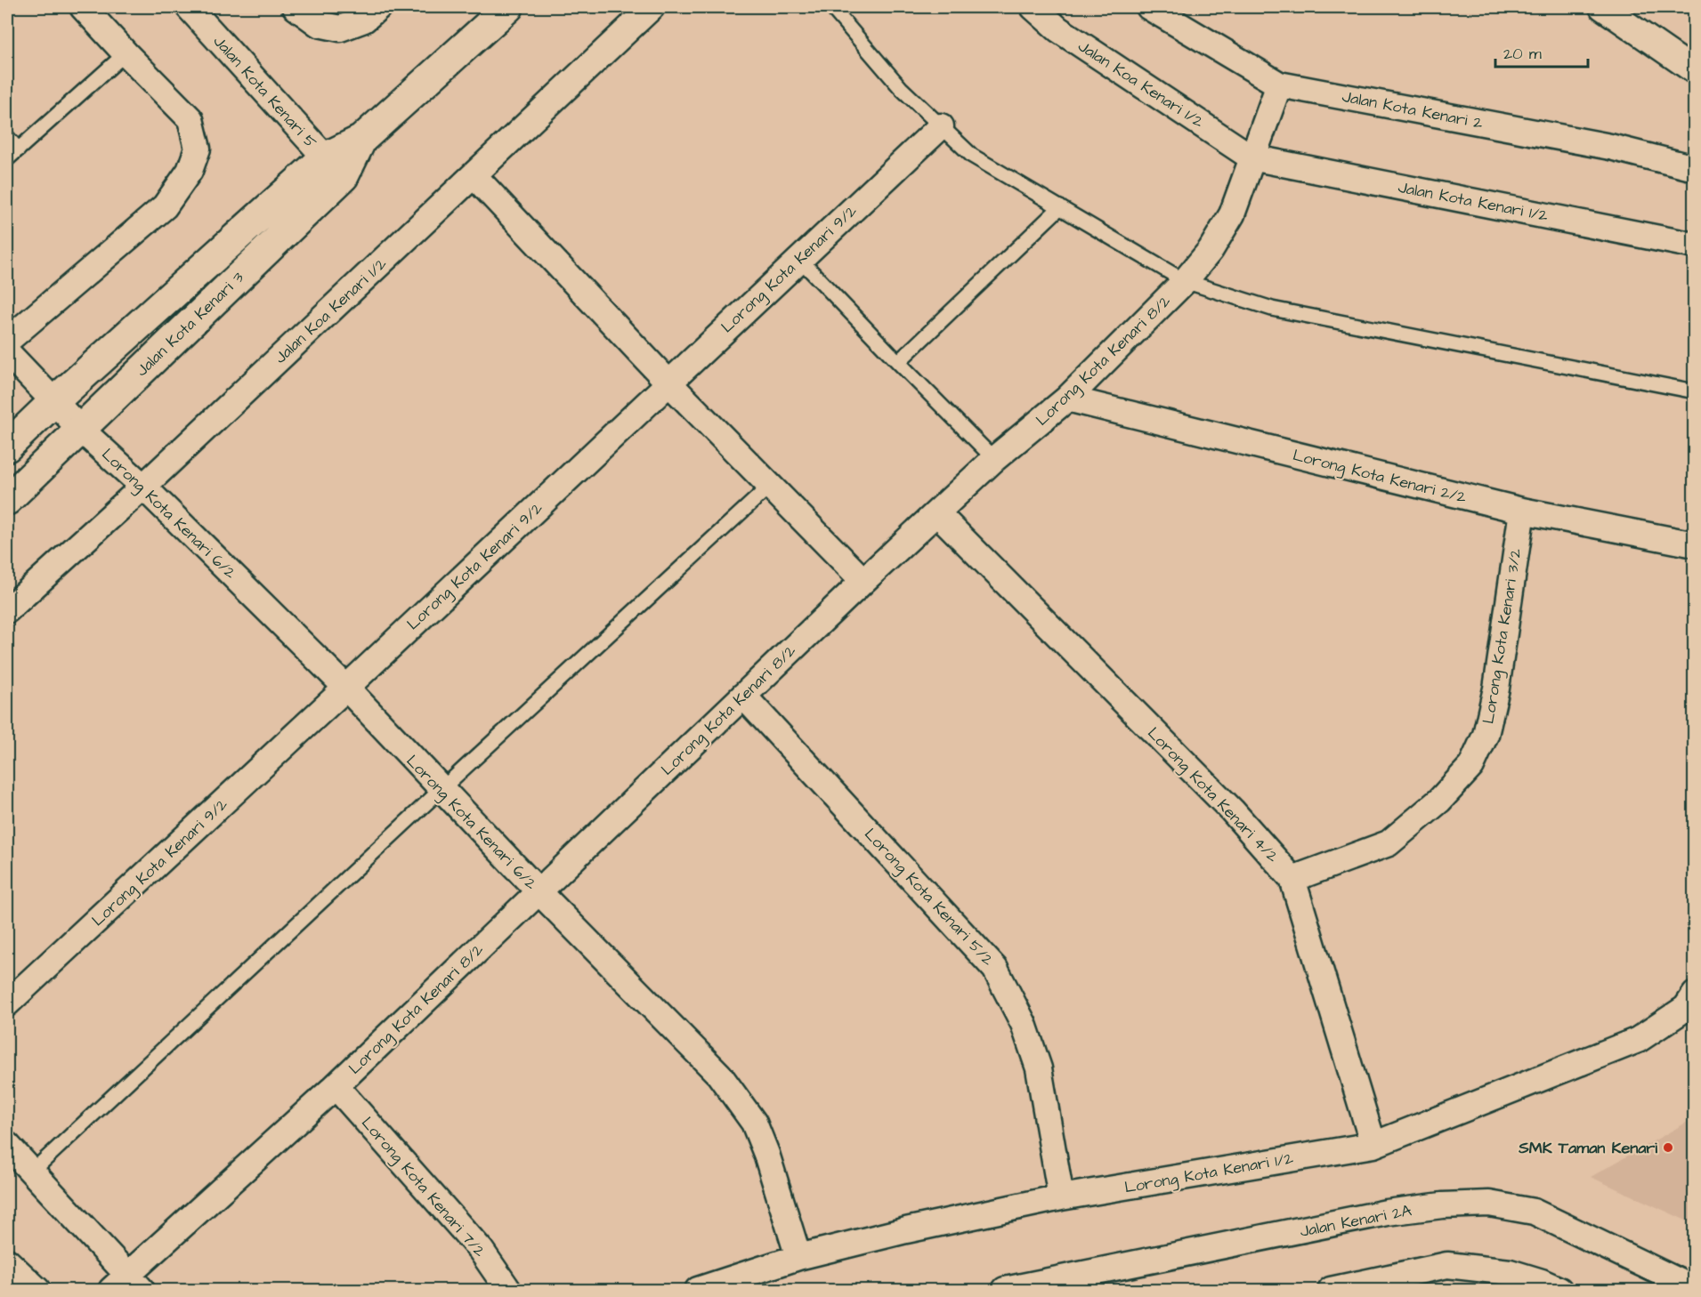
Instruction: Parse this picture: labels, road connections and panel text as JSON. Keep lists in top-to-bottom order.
{
  "streets": {
    "main road": ["Jalan Kota Kenari 3"],
    "street": [
      "Jalan Koa Kenari 1/2",
      "Jalan Kota Kenari 5",
      "Jalan Kota Kenari 2",
      "Jalan Kota Kenari 1/2",
      "Lorong Kota Kenari 9/2",
      "Lorong Kota Kenari 8/2",
      "Lorong Kota Kenari 2/2",
      "Lorong Kota Kenari 6/2",
      "Lorong Kota Kenari 3/2",
      "Lorong Kota Kenari 4/2",
      "Lorong Kota Kenari 5/2",
      "Lorong Kota Kenari 1/2",
      "Lorong Kota Kenari 7/2",
      "Jalan Kenari 2A"
    ]
  },
  "crossings": [
    ["Jalan Koa Kenari 1/2", "Jalan Kota Kenari 1/2"],
    ["Jalan Koa Kenari 1/2", "Lorong Kota Kenari 8/2"],
    ["Jalan Koa Kenari 1/2", "Lorong Kota Kenari 6/2"],
    ["Jalan Kota Kenari 5", "Jalan Kota Kenari 3"],
    ["Jalan Kota Kenari 2", "Lorong Kota Kenari 8/2"],
    ["Jalan Kota Kenari 1/2", "Lorong Kota Kenari 8/2"],
    ["Lorong Kota Kenari 9/2", "Lorong Kota Kenari 6/2"],
    ["Jalan Kota Kenari 3", "Lorong Kota Kenari 6/2"],
    ["Lorong Kota Kenari 8/2", "Lorong Kota Kenari 2/2"],
    ["Lorong Kota Kenari 8/2", "Lorong Kota Kenari 6/2"],
    ["Lorong Kota Kenari 8/2", "Lorong Kota Kenari 4/2"],
    ["Lorong Kota Kenari 8/2", "Lorong Kota Kenari 5/2"],
    ["Lorong Kota Kenari 8/2", "Lorong Kota Kenari 7/2"],
    ["Lorong Kota Kenari 2/2", "Lorong Kota Kenari 3/2"],
    ["Lorong Kota Kenari 6/2", "Lorong Kota Kenari 1/2"],
    ["Lorong Kota Kenari 3/2", "Lorong Kota Kenari 4/2"],
    ["Lorong Kota Kenari 4/2", "Lorong Kota Kenari 1/2"],
    ["Lorong Kota Kenari 5/2", "Lorong Kota Kenari 1/2"]
  ],
  "places": ["SMK Taman Kenari"],
  "scale_bar": "20 m"
}
